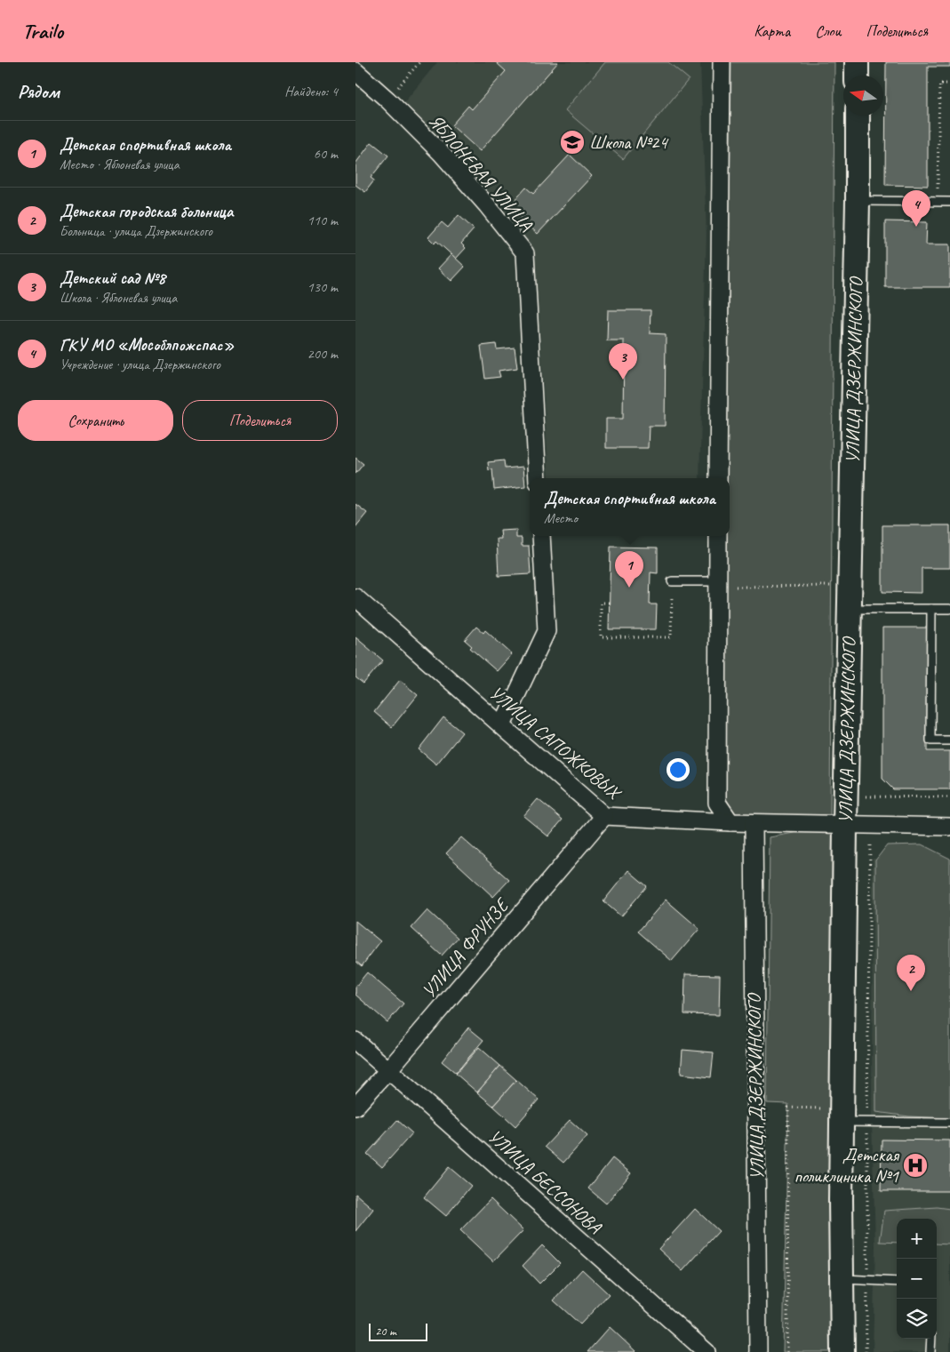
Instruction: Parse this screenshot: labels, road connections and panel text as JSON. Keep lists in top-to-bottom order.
{
  "streets": {
    "street": [
      "ЯБЛОНЕВАЯ УЛИЦА",
      "УЛИЦА ДЗЕРЖИНСКОГО",
      "УЛИЦА САПОЖКОВЫХ",
      "УЛИЦА ФРУНЗЕ",
      "УЛИЦА БЕССОНОВА"
    ]
  },
  "crossings": [
    ["УЛИЦА ДЗЕРЖИНСКОГО", "УЛИЦА САПОЖКОВЫХ"],
    ["УЛИЦА САПОЖКОВЫХ", "УЛИЦА ФРУНЗЕ"],
    ["УЛИЦА ФРУНЗЕ", "УЛИЦА БЕССОНОВА"]
  ],
  "places": {
    "school or university": ["Школа №24"],
    "hospital": ["Детская поликлиника №1"]
  },
  "scale_bar": "20 m",
  "north": "left",
  "page": {
    "header": "Trailo",
    "nav": ["Карта", "Слои", "Поделиться"],
    "heading": ["Рядом", "Найдено: 4"],
    "list": [
      {
        "mark": "1",
        "name": "Детская спортивная школа",
        "note": "Место · Яблоневая улица",
        "value": "60 m"
      },
      {
        "mark": "2",
        "name": "Детская городская больница",
        "note": "Больница · улица Дзержинского",
        "value": "110 m"
      },
      {
        "mark": "3",
        "name": "Детский сад №8",
        "note": "Школа · Яблоневая улица",
        "value": "130 m"
      },
      {
        "mark": "4",
        "name": "ГКУ МО «Мособлпожспас»",
        "note": "Учреждение · улица Дзержинского",
        "value": "200 m"
      }
    ],
    "pins": [
      "4",
      "3",
      "1",
      "2"
    ],
    "buttons": ["Сохранить", "Поделиться"],
    "popup": ["Детская спортивная школа", "Место"],
    "map_buttons": ["+", "−"],
    "scale": "20 m"
  }
}
